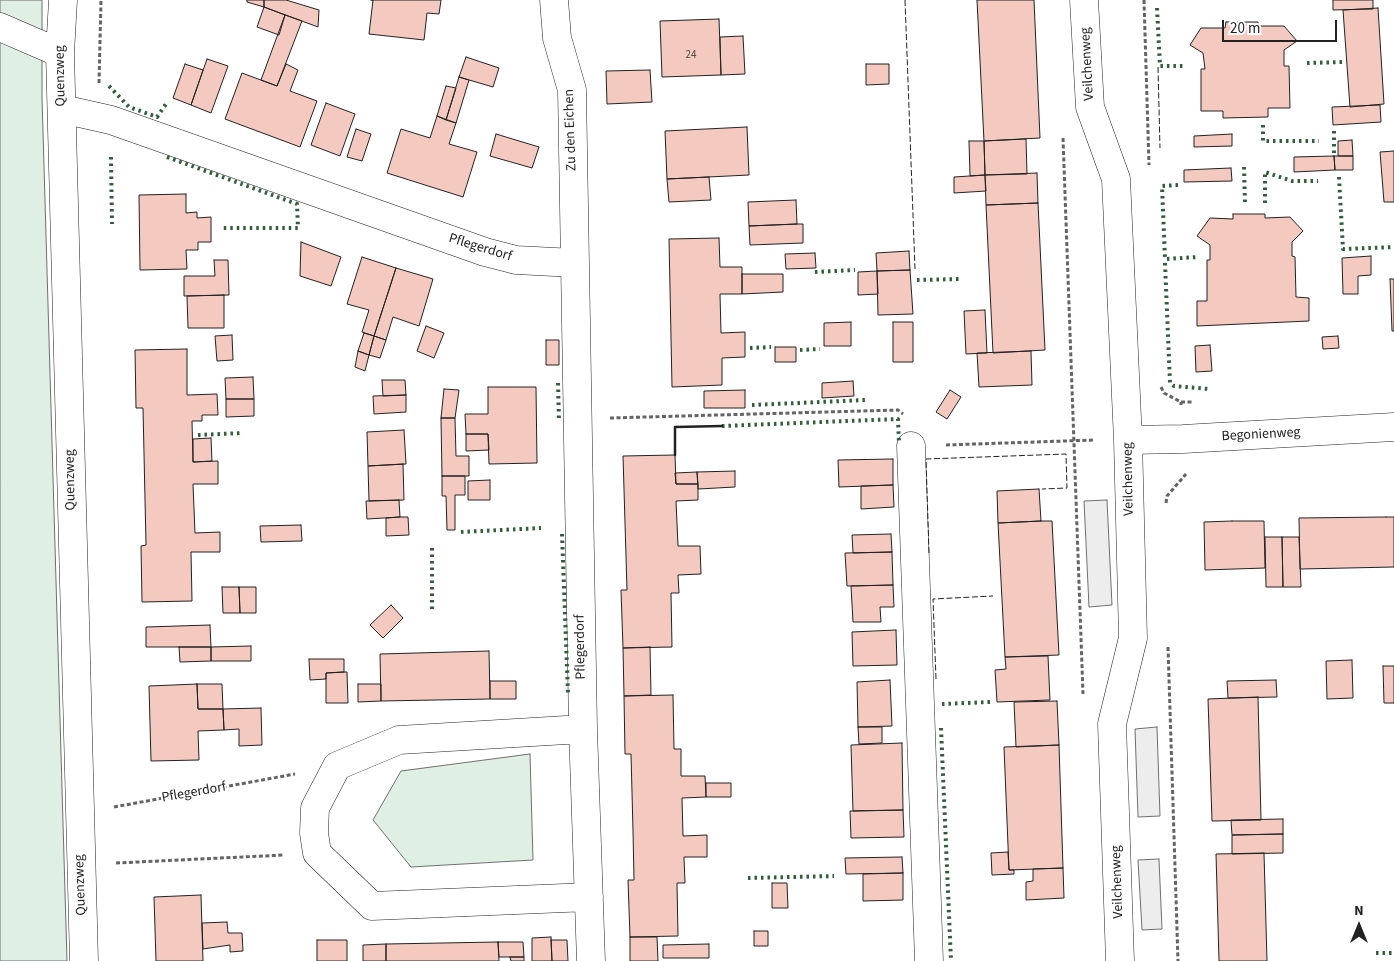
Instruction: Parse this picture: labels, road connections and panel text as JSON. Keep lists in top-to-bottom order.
{
  "streets": {
    "street": [
      "Veilchenweg",
      "Quenzweg",
      "Zu den Eichen",
      "Pflegerdorf",
      "Begonienweg"
    ]
  },
  "crossings": [
    ["Veilchenweg", "Begonienweg"],
    ["Quenzweg", "Pflegerdorf"],
    ["Zu den Eichen", "Pflegerdorf"]
  ],
  "house_numbers": ["24"],
  "scale_bar": "20 m",
  "north": "top"
}
